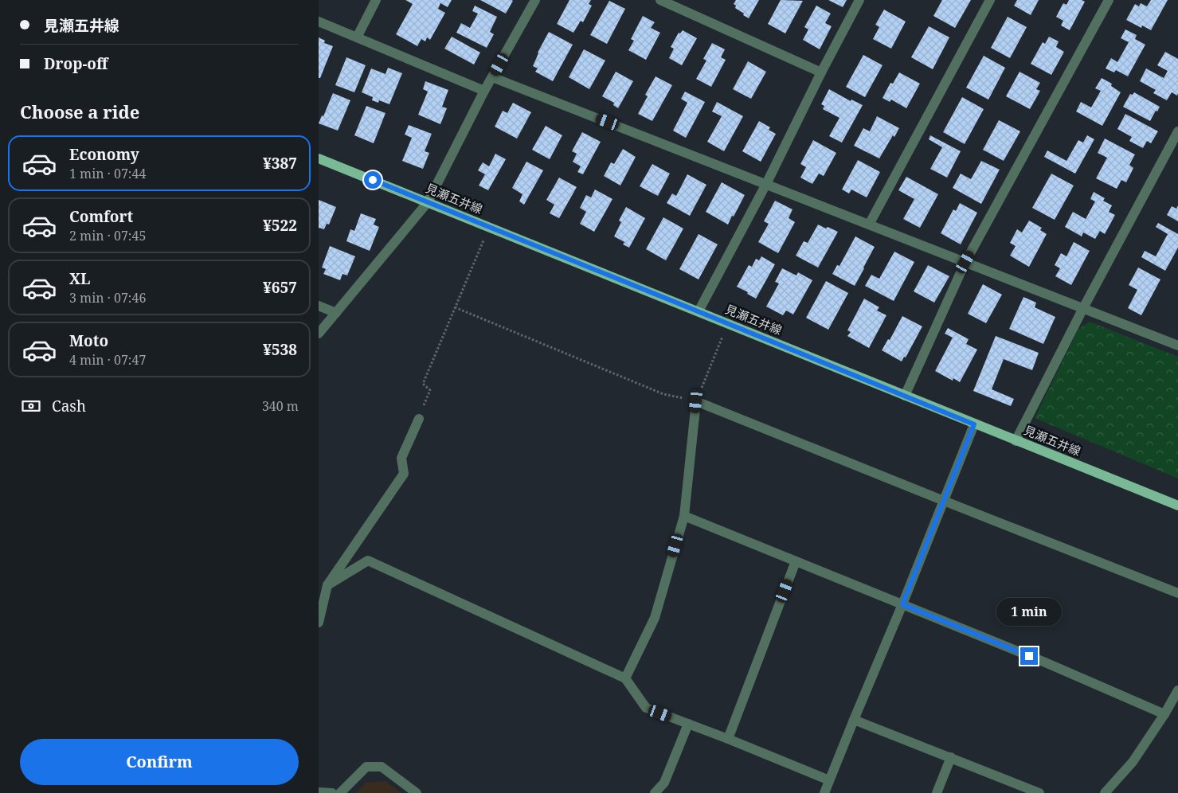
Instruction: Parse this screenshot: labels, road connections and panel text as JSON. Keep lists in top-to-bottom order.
{
  "streets": {
    "main road": ["見瀬五井線"]
  },
  "page": {
    "banner": ["見瀬五井線", "Drop-off"],
    "heading": "Choose a ride",
    "list": [
      {
        "name": "Economy",
        "note": "1 min · 07:44",
        "value": "¥387"
      },
      {
        "name": "Comfort",
        "note": "2 min · 07:45",
        "value": "¥522"
      },
      {
        "name": "XL",
        "note": "3 min · 07:46",
        "value": "¥657"
      },
      {
        "name": "Moto",
        "note": "4 min · 07:47",
        "value": "¥538"
      }
    ],
    "pay": ["Cash", "340 m"],
    "bubble": "1 min",
    "buttons": "Confirm"
  }
}
